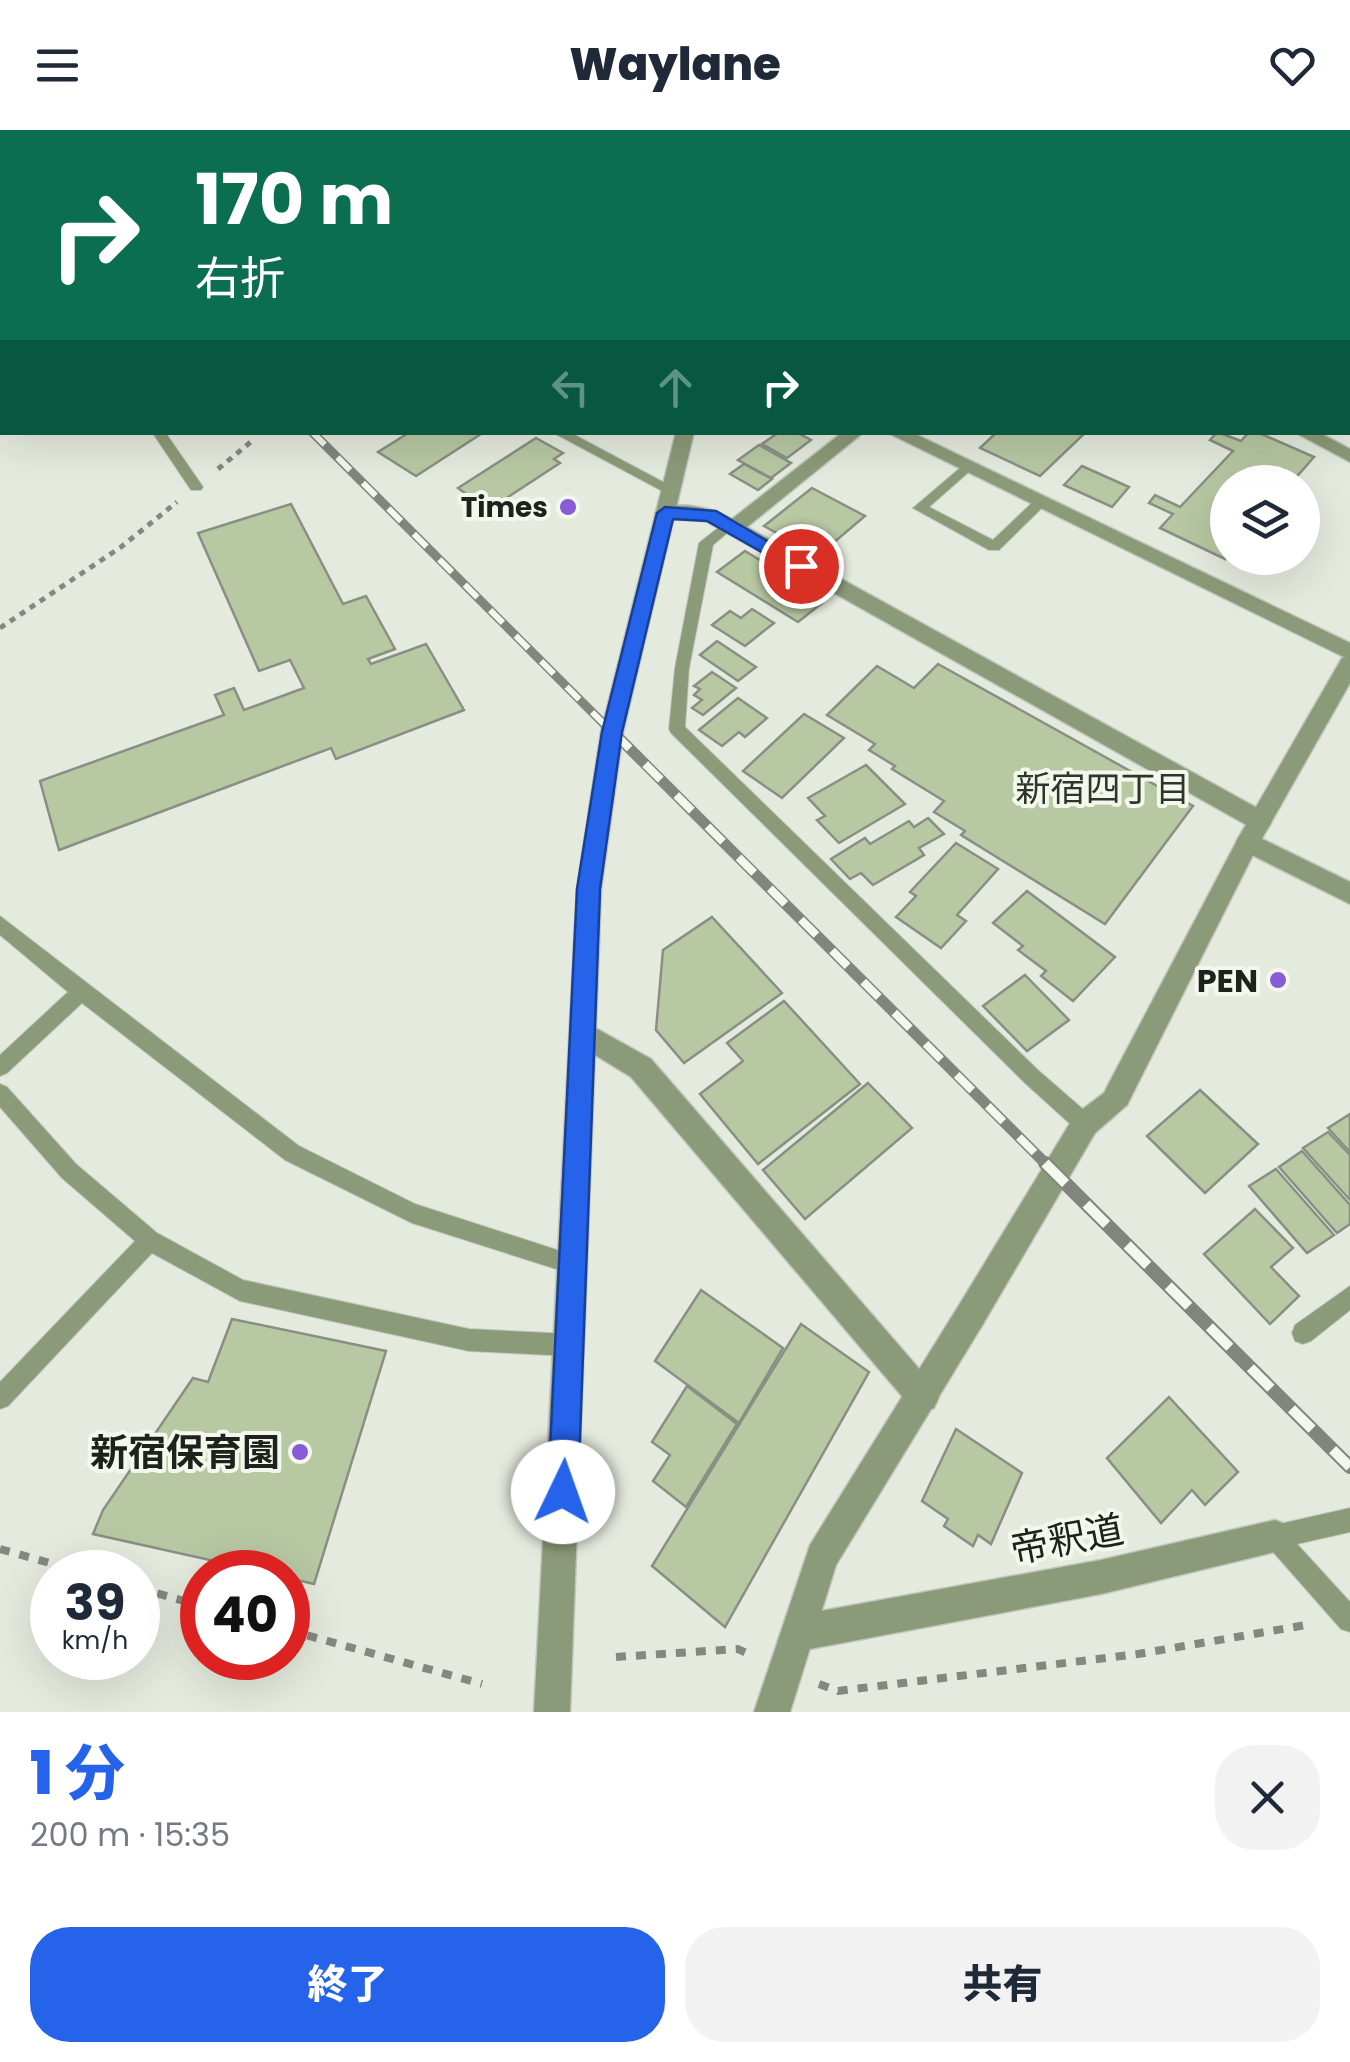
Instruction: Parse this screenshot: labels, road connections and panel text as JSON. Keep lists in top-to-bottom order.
{
  "streets": {
    "street": ["帝釈道"]
  },
  "districts": ["新宿四丁目"],
  "places": ["Times", "PEN", "新宿保育園"],
  "page": {
    "header": "Waylane",
    "turn": ["170 m", "右折"],
    "speed": "39 km/h",
    "limit": "40",
    "heading": ["1 分", "200 m · 15:35"],
    "buttons": ["終了", "共有"]
  }
}
